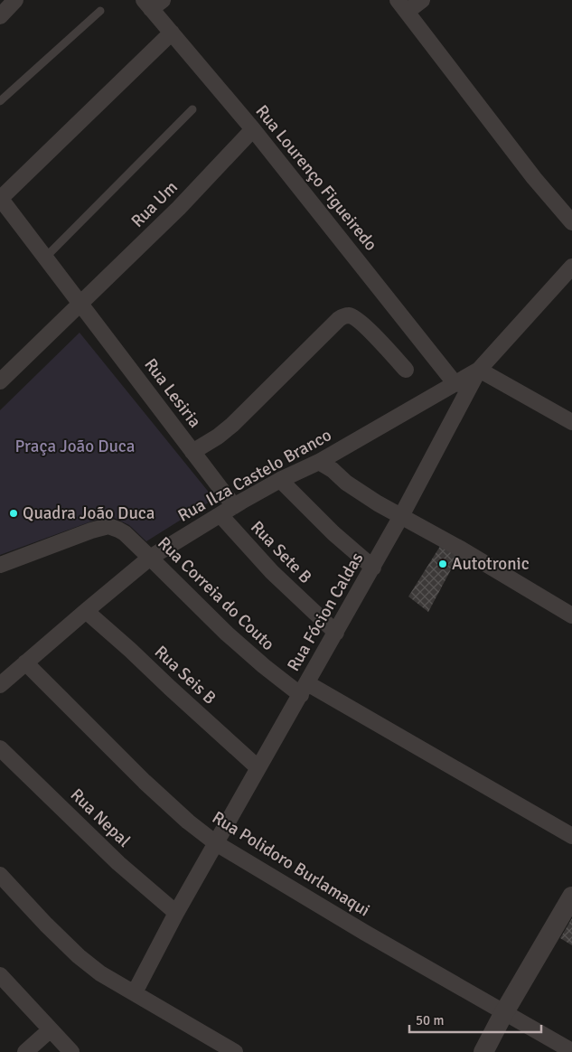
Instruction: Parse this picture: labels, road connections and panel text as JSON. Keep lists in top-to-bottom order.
{
  "streets": {
    "street": [
      "Rua Lourenço Figueiredo",
      "Rua Um",
      "Rua Lesiria",
      "Rua Ilza Castelo Branco",
      "Rua Sete B",
      "Rua Correia do Couto",
      "Rua Fócion Caldas",
      "Rua Seis B",
      "Rua Nepal",
      "Rua Polidoro Burlamaqui"
    ]
  },
  "crossings": [
    ["Rua Lourenço Figueiredo", "Rua Um"],
    ["Rua Lourenço Figueiredo", "Rua Ilza Castelo Branco"],
    ["Rua Um", "Rua Lesiria"],
    ["Rua Lesiria", "Rua Ilza Castelo Branco"],
    ["Rua Ilza Castelo Branco", "Rua Sete B"],
    ["Rua Ilza Castelo Branco", "Rua Correia do Couto"],
    ["Rua Ilza Castelo Branco", "Rua Fócion Caldas"],
    ["Rua Ilza Castelo Branco", "Rua Seis B"],
    ["Rua Ilza Castelo Branco", "Rua Polidoro Burlamaqui"],
    ["Rua Sete B", "Rua Fócion Caldas"],
    ["Rua Correia do Couto", "Rua Fócion Caldas"],
    ["Rua Fócion Caldas", "Rua Seis B"],
    ["Rua Fócion Caldas", "Rua Nepal"],
    ["Rua Fócion Caldas", "Rua Polidoro Burlamaqui"]
  ],
  "parks": ["Praça João Duca"],
  "places": ["Quadra João Duca", "Autotronic"],
  "scale_bar": "50 m"
}
